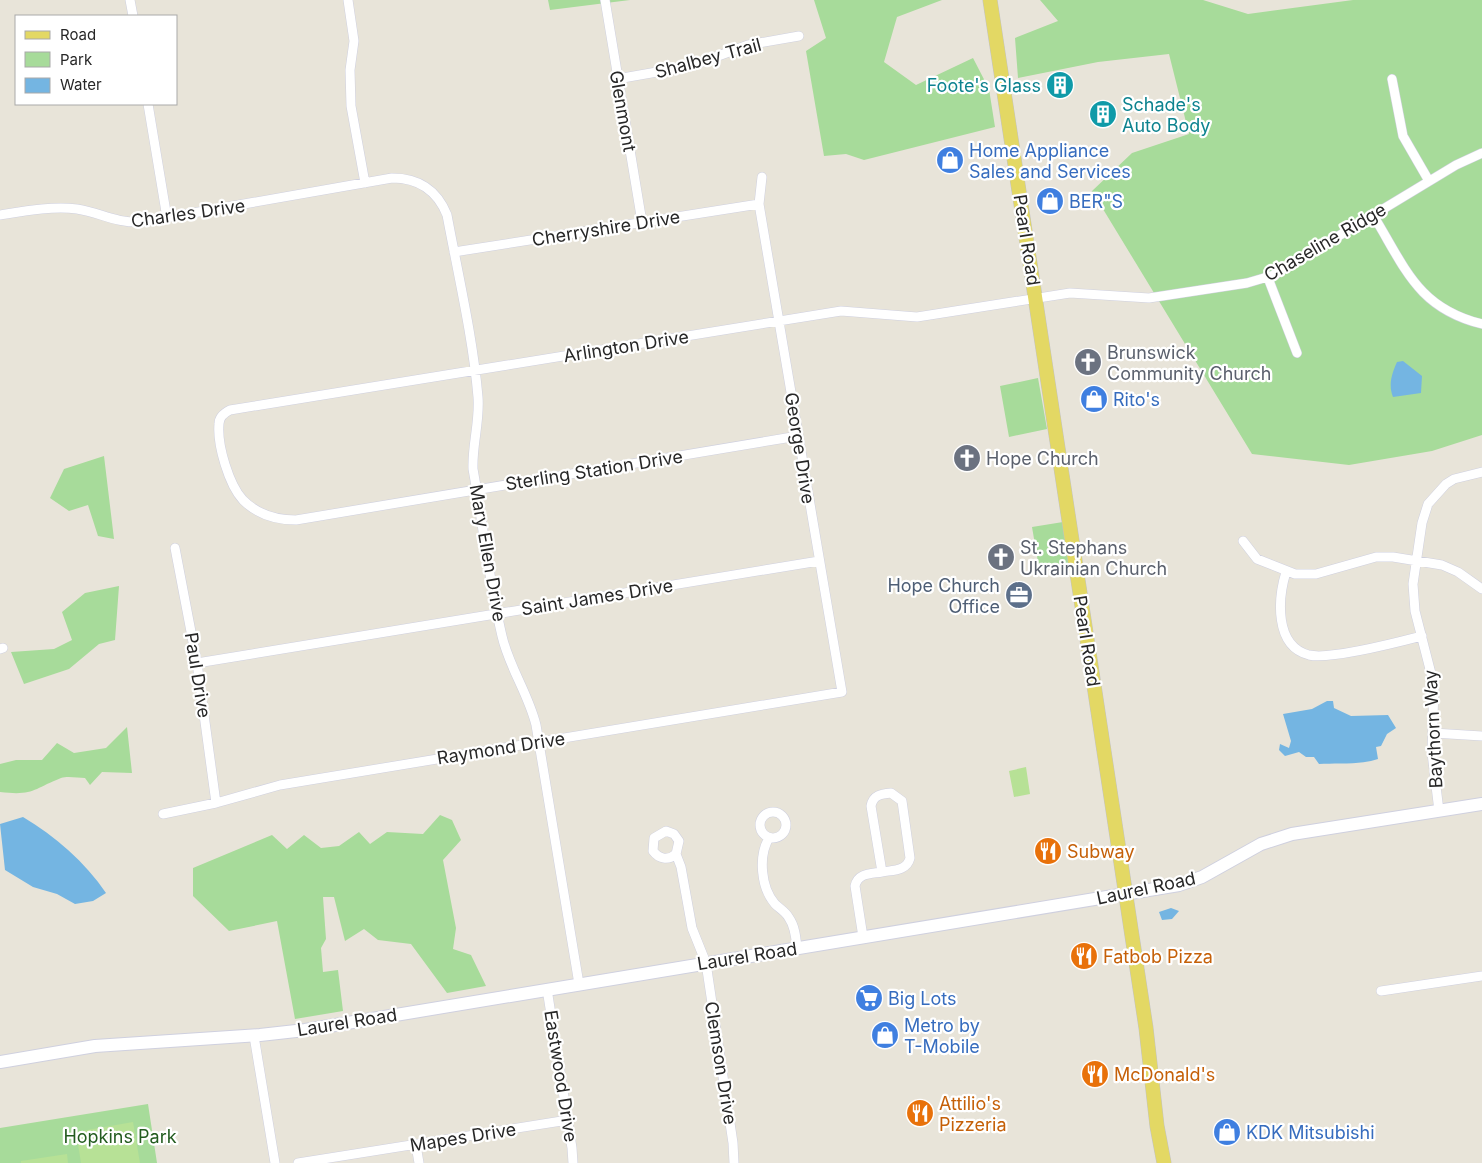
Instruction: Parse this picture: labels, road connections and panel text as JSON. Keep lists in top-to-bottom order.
{
  "streets": {
    "main road": ["Pearl Road"],
    "street": [
      "Shalbey Trail",
      "Glenmont",
      "Charles Drive",
      "Cherryshire Drive",
      "Chaseline Ridge",
      "Arlington Drive",
      "George Drive",
      "Sterling Station Drive",
      "Mary Ellen Drive",
      "Saint James Drive",
      "Paul Drive",
      "Baythorn Way",
      "Raymond Drive",
      "Laurel Road",
      "Clemson Drive",
      "Eastwood Drive",
      "Mapes Drive"
    ]
  },
  "crossings": [
    ["Shalbey Trail", "Glenmont"],
    ["Glenmont", "Cherryshire Drive"],
    ["Charles Drive", "Mary Ellen Drive"],
    ["Cherryshire Drive", "George Drive"],
    ["Cherryshire Drive", "Mary Ellen Drive"],
    ["Pearl Road", "Chaseline Ridge"],
    ["Pearl Road", "Arlington Drive"],
    ["Pearl Road", "Laurel Road"],
    ["Chaseline Ridge", "Arlington Drive"],
    ["Arlington Drive", "George Drive"],
    ["Arlington Drive", "Sterling Station Drive"],
    ["Arlington Drive", "Mary Ellen Drive"],
    ["George Drive", "Sterling Station Drive"],
    ["George Drive", "Saint James Drive"],
    ["George Drive", "Raymond Drive"],
    ["Sterling Station Drive", "Mary Ellen Drive"],
    ["Mary Ellen Drive", "Saint James Drive"],
    ["Mary Ellen Drive", "Raymond Drive"],
    ["Mary Ellen Drive", "Laurel Road"],
    ["Saint James Drive", "Paul Drive"],
    ["Paul Drive", "Raymond Drive"],
    ["Baythorn Way", "Laurel Road"],
    ["Laurel Road", "Clemson Drive"],
    ["Laurel Road", "Eastwood Drive"],
    ["Eastwood Drive", "Mapes Drive"]
  ],
  "parks": ["Hopkins Park"],
  "places": {
    "building": ["Foote's Glass", "Schade's Auto Body"],
    "shop": [
      "Home Appliance Sales and Services",
      "BER\"S",
      "Rito's",
      "Metro by T-Mobile",
      "KDK Mitsubishi"
    ],
    "church": ["Brunswick Community Church", "Hope Church", "St. Stephans Ukrainian Church"],
    "office": ["Hope Church Office"],
    "restaurant": [
      "Subway",
      "Fatbob Pizza",
      "McDonald's",
      "Attilio's Pizzeria"
    ],
    "supermarket": ["Big Lots"]
  },
  "legend": ["Road", "Park", "Water"]
}
